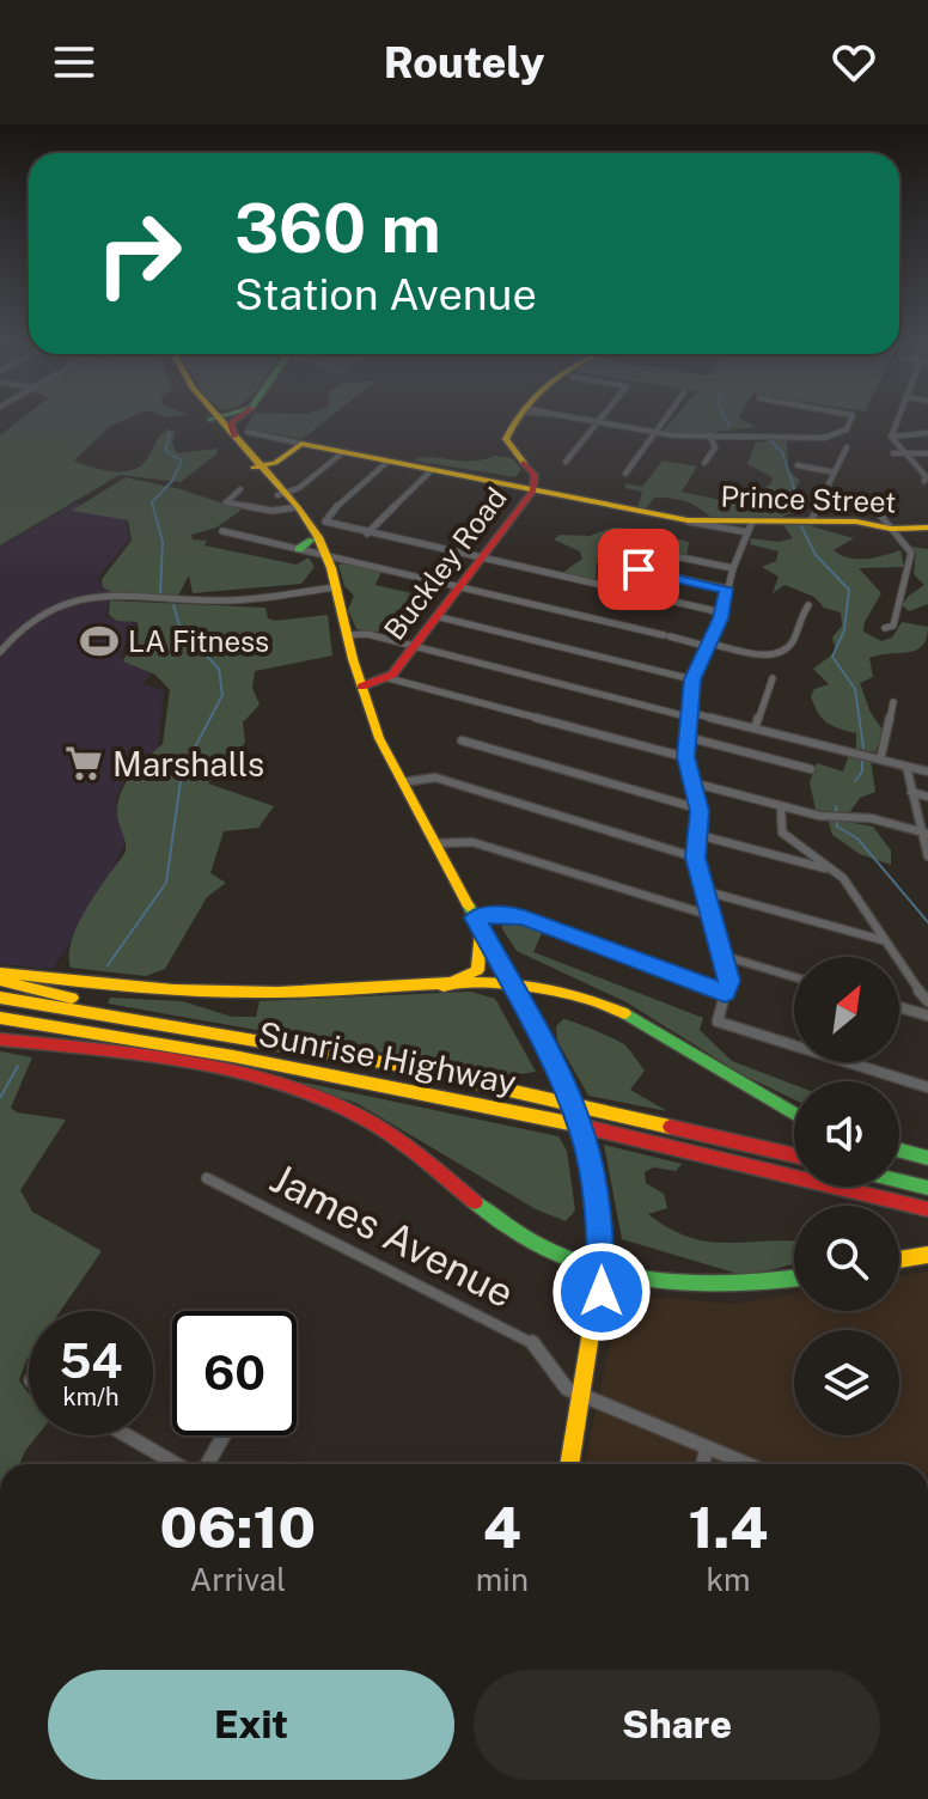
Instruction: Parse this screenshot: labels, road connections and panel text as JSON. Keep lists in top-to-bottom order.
{
  "streets": {
    "main road": ["Prince Street", "Buckley Road", "Sunrise Highway"],
    "street": ["James Avenue"]
  },
  "crossings": [
    ["Prince Street", "Buckley Road"]
  ],
  "places": {
    "sports": ["LA Fitness"],
    "supermarket": ["Marshalls"]
  },
  "north": "top right",
  "page": {
    "header": "Routely",
    "turn": ["360 m", "Station Avenue"],
    "speed": "54 km/h",
    "limit": "60",
    "eta": [
      "06:10",
      "Arrival",
      "4",
      "min",
      "1.4",
      "km"
    ],
    "buttons": ["Exit", "Share"]
  }
}
